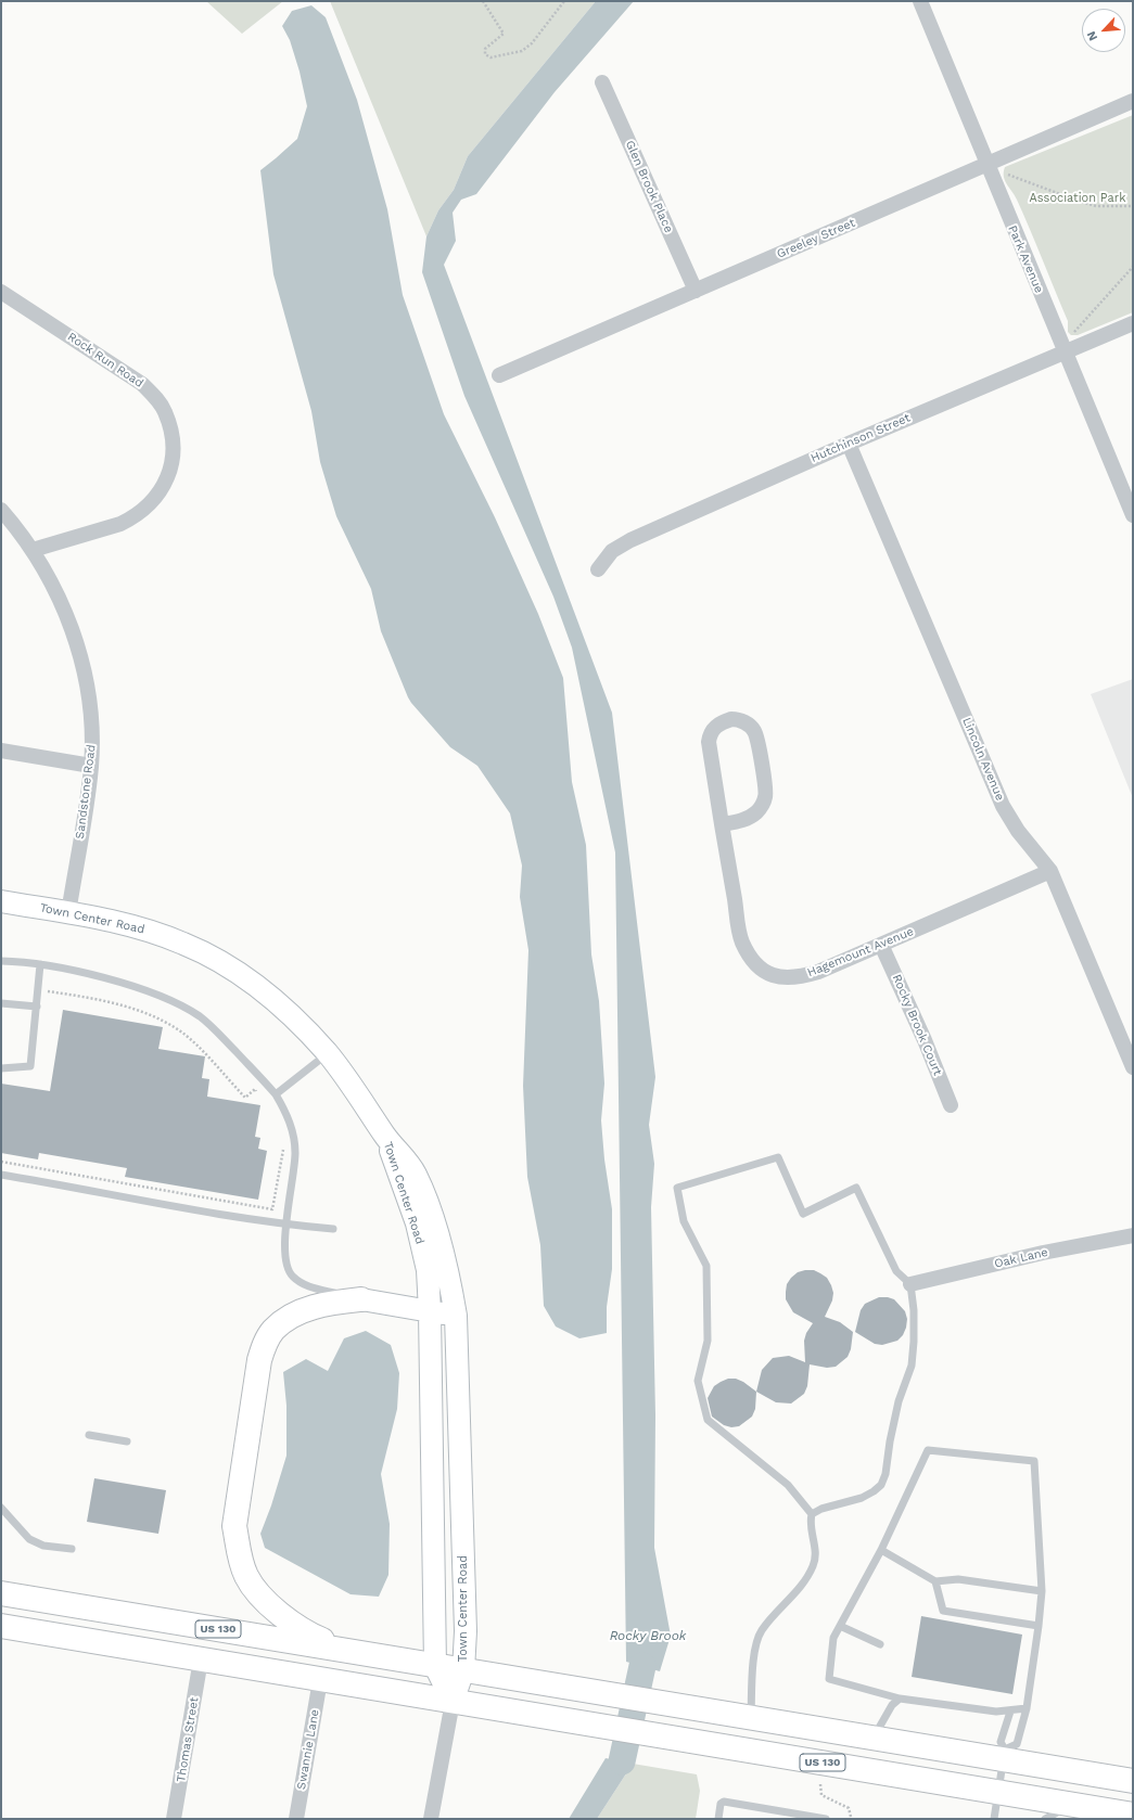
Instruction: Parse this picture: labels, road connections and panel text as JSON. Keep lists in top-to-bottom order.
{
  "streets": {
    "highway": ["US 130"],
    "street": [
      "Glen Brook Place",
      "Greeley Street",
      "Park Avenue",
      "Rock Run Road",
      "Hutchinson Street",
      "Lincoln Avenue",
      "Sandstone Road",
      "Town Center Road",
      "Hagemount Avenue",
      "Rocky Brook Court",
      "Oak Lane",
      "Thomas Street",
      "Swannie Lane"
    ]
  },
  "crossings": [
    ["Glen Brook Place", "Greeley Street"],
    ["Greeley Street", "Park Avenue"],
    ["Park Avenue", "Hutchinson Street"],
    ["Rock Run Road", "Sandstone Road"],
    ["Hutchinson Street", "Lincoln Avenue"],
    ["Lincoln Avenue", "Hagemount Avenue"],
    ["Sandstone Road", "Town Center Road"],
    ["Town Center Road", "US 130"],
    ["Hagemount Avenue", "Rocky Brook Court"],
    ["US 130", "Thomas Street"],
    ["US 130", "Swannie Lane"]
  ],
  "water": ["Rocky Brook"],
  "parks": ["Association Park"],
  "north": "bottom left"
}
